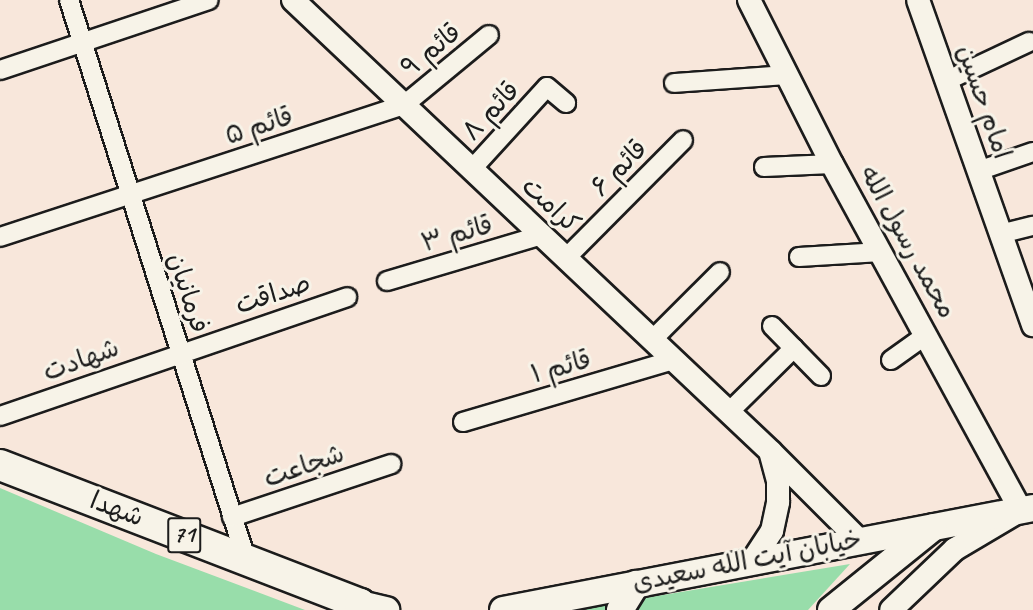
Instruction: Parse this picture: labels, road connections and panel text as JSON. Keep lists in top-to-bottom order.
{
  "streets": {
    "highway": ["شهدا", "71"],
    "main road": ["خیابان آیت الله سعیدی"],
    "street": [
      "قائم ۹",
      "امام حسین",
      "قائم ۸",
      "قائم ۵",
      "قائم ۶",
      "کرامت",
      "قائم ۳",
      "محمد رسول الله",
      "فرمانیان",
      "صداقت",
      "شهادت",
      "قائم ۱",
      "شجاعت"
    ]
  },
  "crossings": [
    ["قائم ۹", "قائم ۵"],
    ["قائم ۹", "کرامت"],
    ["قائم ۸", "کرامت"],
    ["قائم ۵", "کرامت"],
    ["قائم ۵", "فرمانیان"],
    ["قائم ۶", "کرامت"],
    ["کرامت", "قائم ۳"],
    ["کرامت", "قائم ۱"],
    ["کرامت", "خیابان آیت الله سعیدی"],
    ["محمد رسول الله", "خیابان آیت الله سعیدی"],
    ["فرمانیان", "صداقت"],
    ["فرمانیان", "شهادت"],
    ["فرمانیان", "شجاعت"],
    ["فرمانیان", "شهدا"],
    ["صداقت", "شهادت"]
  ]
}
